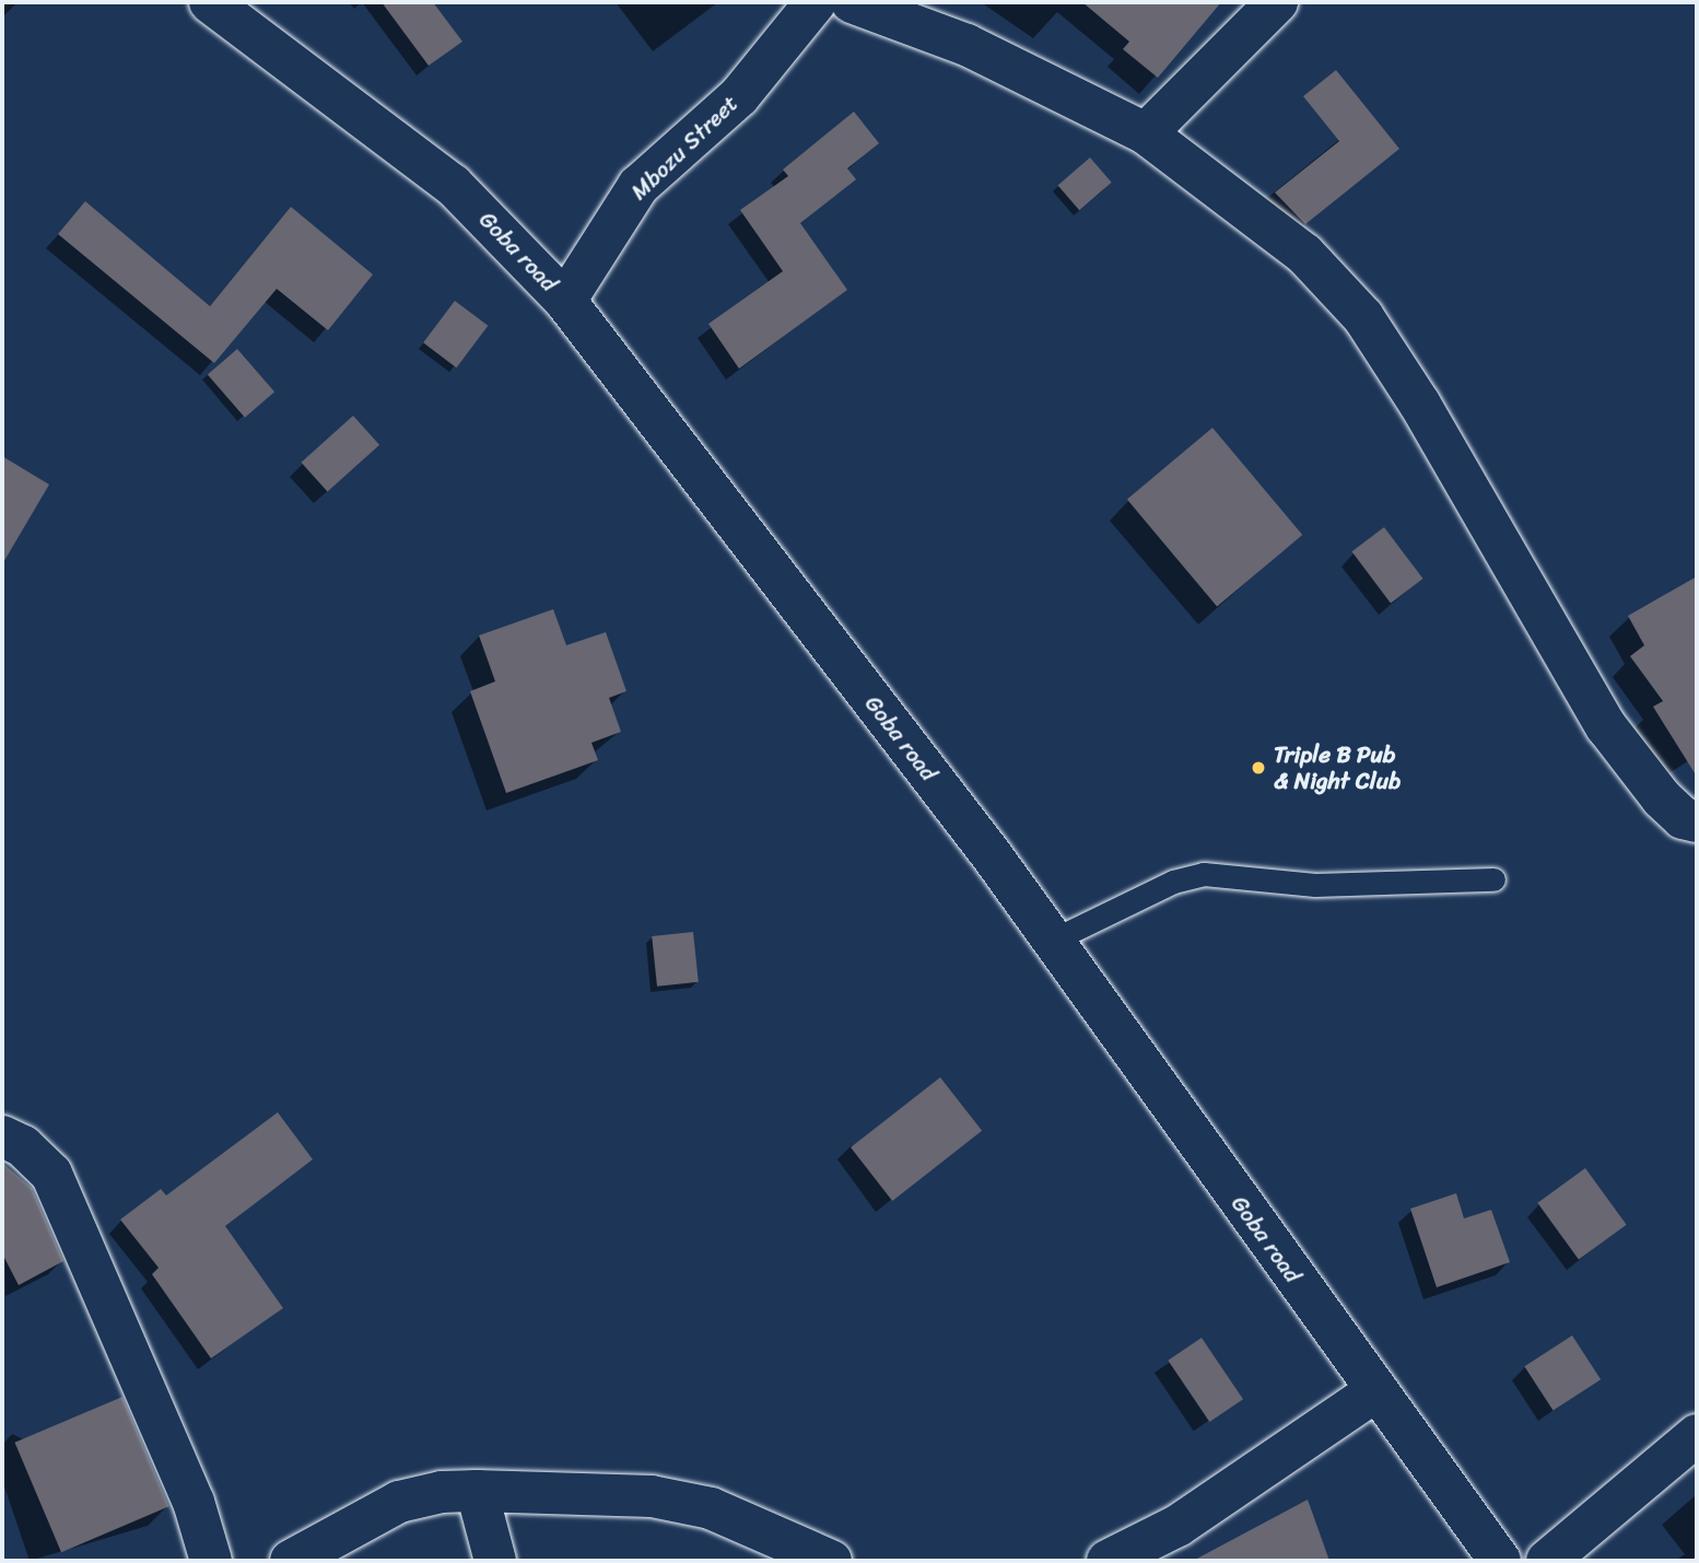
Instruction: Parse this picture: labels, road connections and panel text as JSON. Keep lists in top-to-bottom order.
{
  "streets": {
    "street": ["Mbozu Street", "Goba road"]
  },
  "crossings": [
    ["Mbozu Street", "Goba road"]
  ],
  "places": ["Triple B Pub & Night Club"]
}
